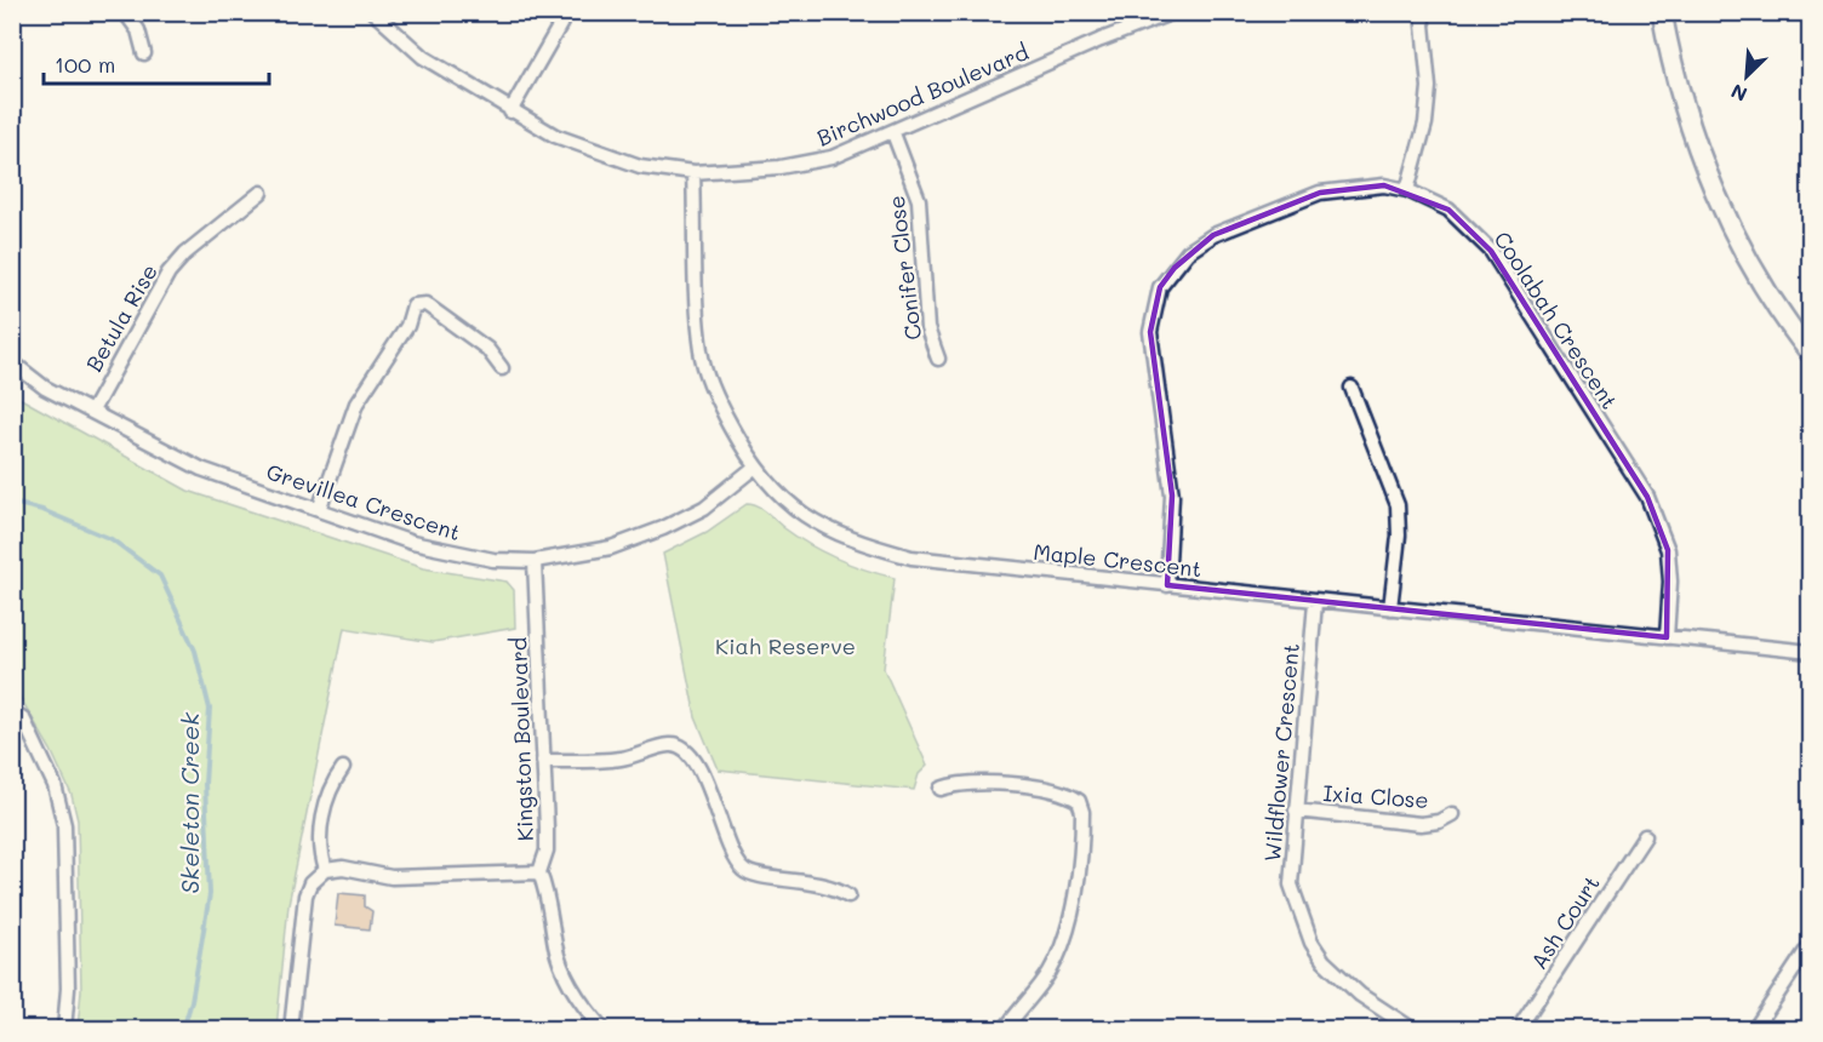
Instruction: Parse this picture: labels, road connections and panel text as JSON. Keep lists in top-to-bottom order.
{
  "streets": {
    "street": [
      "Birchwood Boulevard",
      "Conifer Close",
      "Betula Rise",
      "Coolabah Crescent",
      "Grevillea Crescent",
      "Maple Crescent",
      "Kingston Boulevard",
      "Wildflower Crescent",
      "Ixia Close",
      "Ash Court"
    ]
  },
  "crossings": [
    ["Birchwood Boulevard", "Conifer Close"],
    ["Birchwood Boulevard", "Maple Crescent"],
    ["Betula Rise", "Grevillea Crescent"],
    ["Coolabah Crescent", "Maple Crescent"],
    ["Grevillea Crescent", "Maple Crescent"],
    ["Grevillea Crescent", "Kingston Boulevard"],
    ["Maple Crescent", "Wildflower Crescent"],
    ["Wildflower Crescent", "Ixia Close"]
  ],
  "water": ["Skeleton Creek"],
  "parks": ["Kiah Reserve"],
  "scale_bar": "100 m",
  "north": "bottom left"
}
